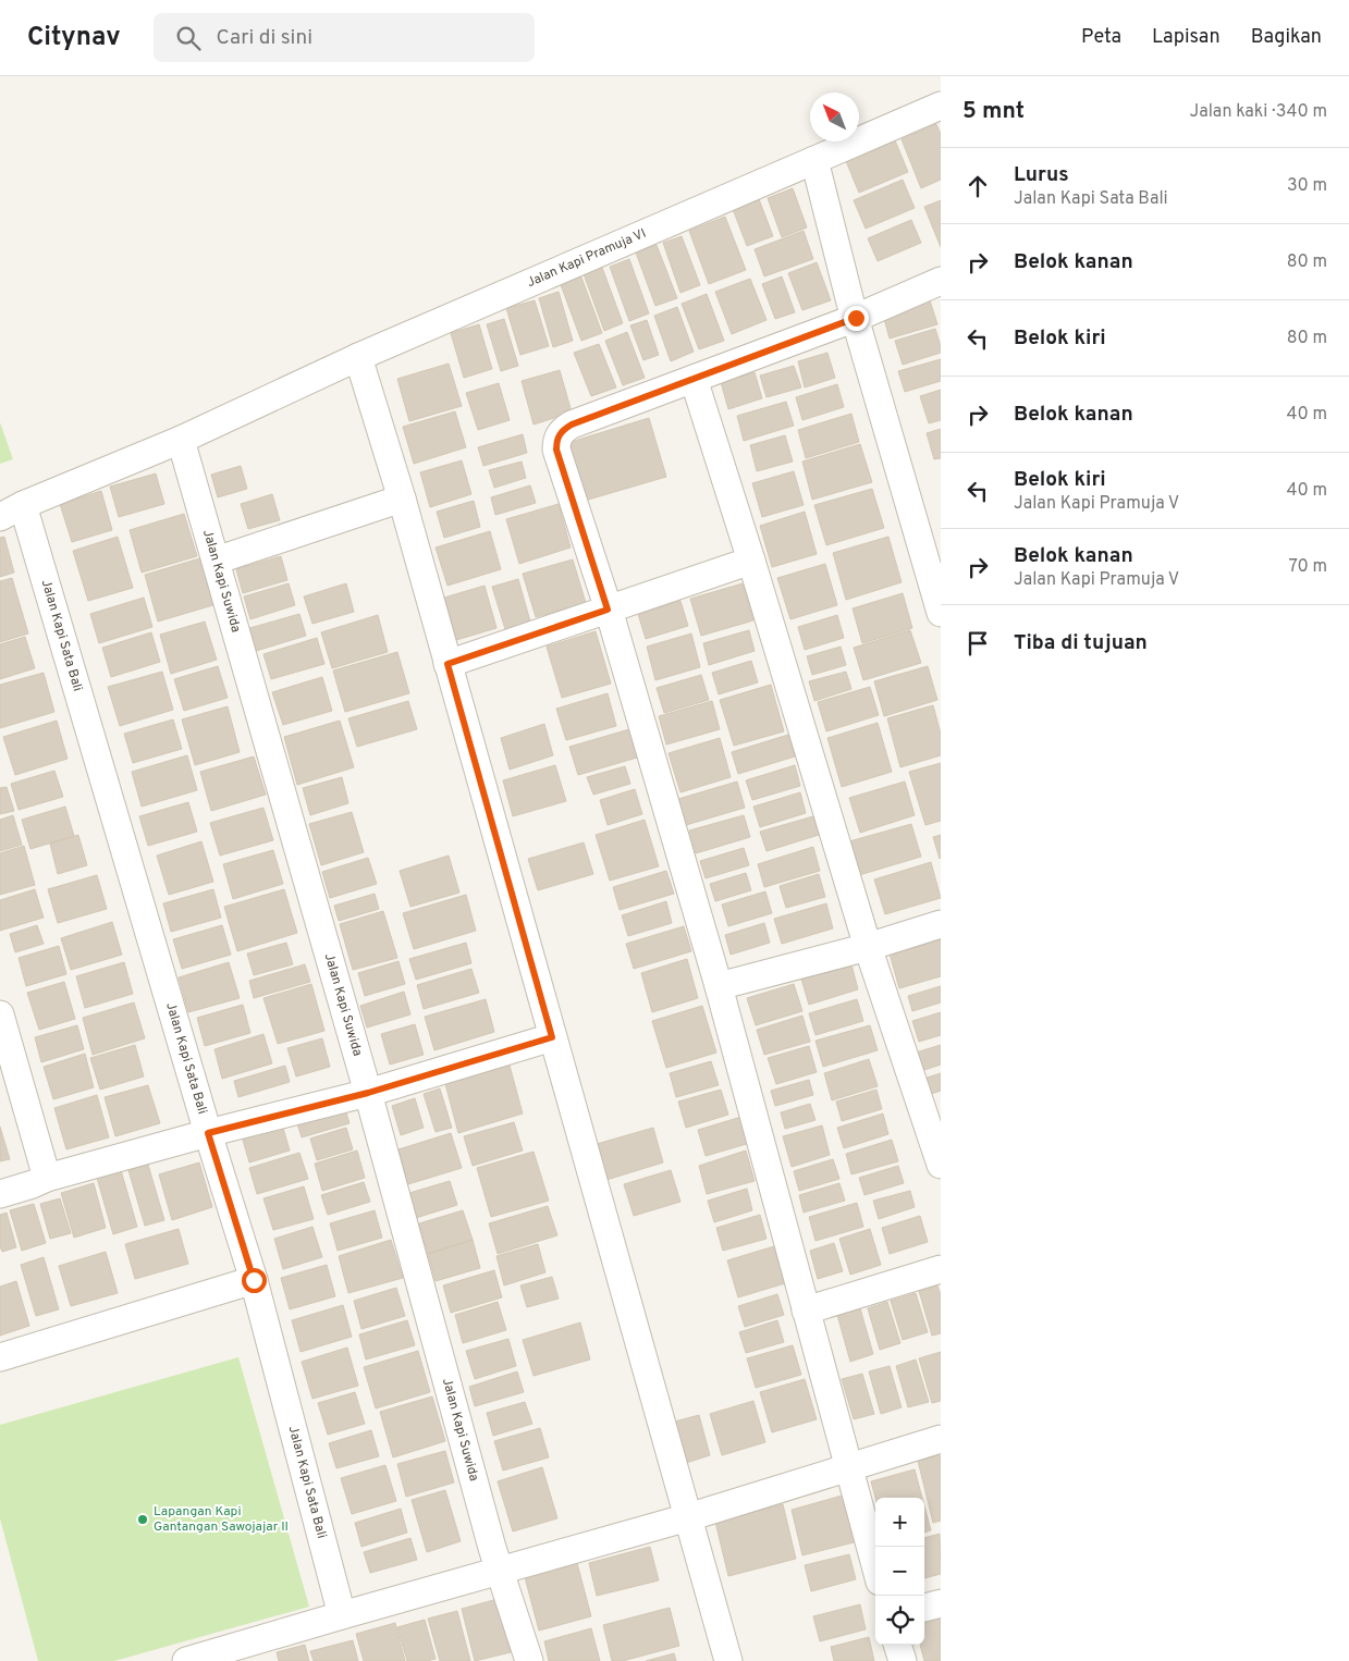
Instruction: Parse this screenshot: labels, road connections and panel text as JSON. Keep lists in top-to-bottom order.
{
  "streets": {
    "street": ["Jalan Kapi Pramuja VI", "Jalan Kapi Suwida", "Jalan Kapi Sata Bali"]
  },
  "crossings": [
    ["Jalan Kapi Pramuja VI", "Jalan Kapi Suwida"],
    ["Jalan Kapi Pramuja VI", "Jalan Kapi Sata Bali"]
  ],
  "places": ["Lapangan Kapi Gantangan Sawojajar II"],
  "north": "top left",
  "page": {
    "header": "Citynav",
    "search": "Cari di sini",
    "nav": ["Peta", "Lapisan", "Bagikan"],
    "heading": ["5 mnt", "Jalan kaki · 340 m"],
    "list": [
      ["Lurus", "Jalan Kapi Sata Bali", "30 m"],
      ["Belok kanan", "80 m"],
      ["Belok kiri", "80 m"],
      ["Belok kanan", "40 m"],
      ["Belok kiri", "Jalan Kapi Pramuja V", "40 m"],
      ["Belok kanan", "Jalan Kapi Pramuja V", "70 m"],
      "Tiba di tujuan"
    ],
    "map_buttons": ["+", "−"]
  }
}
